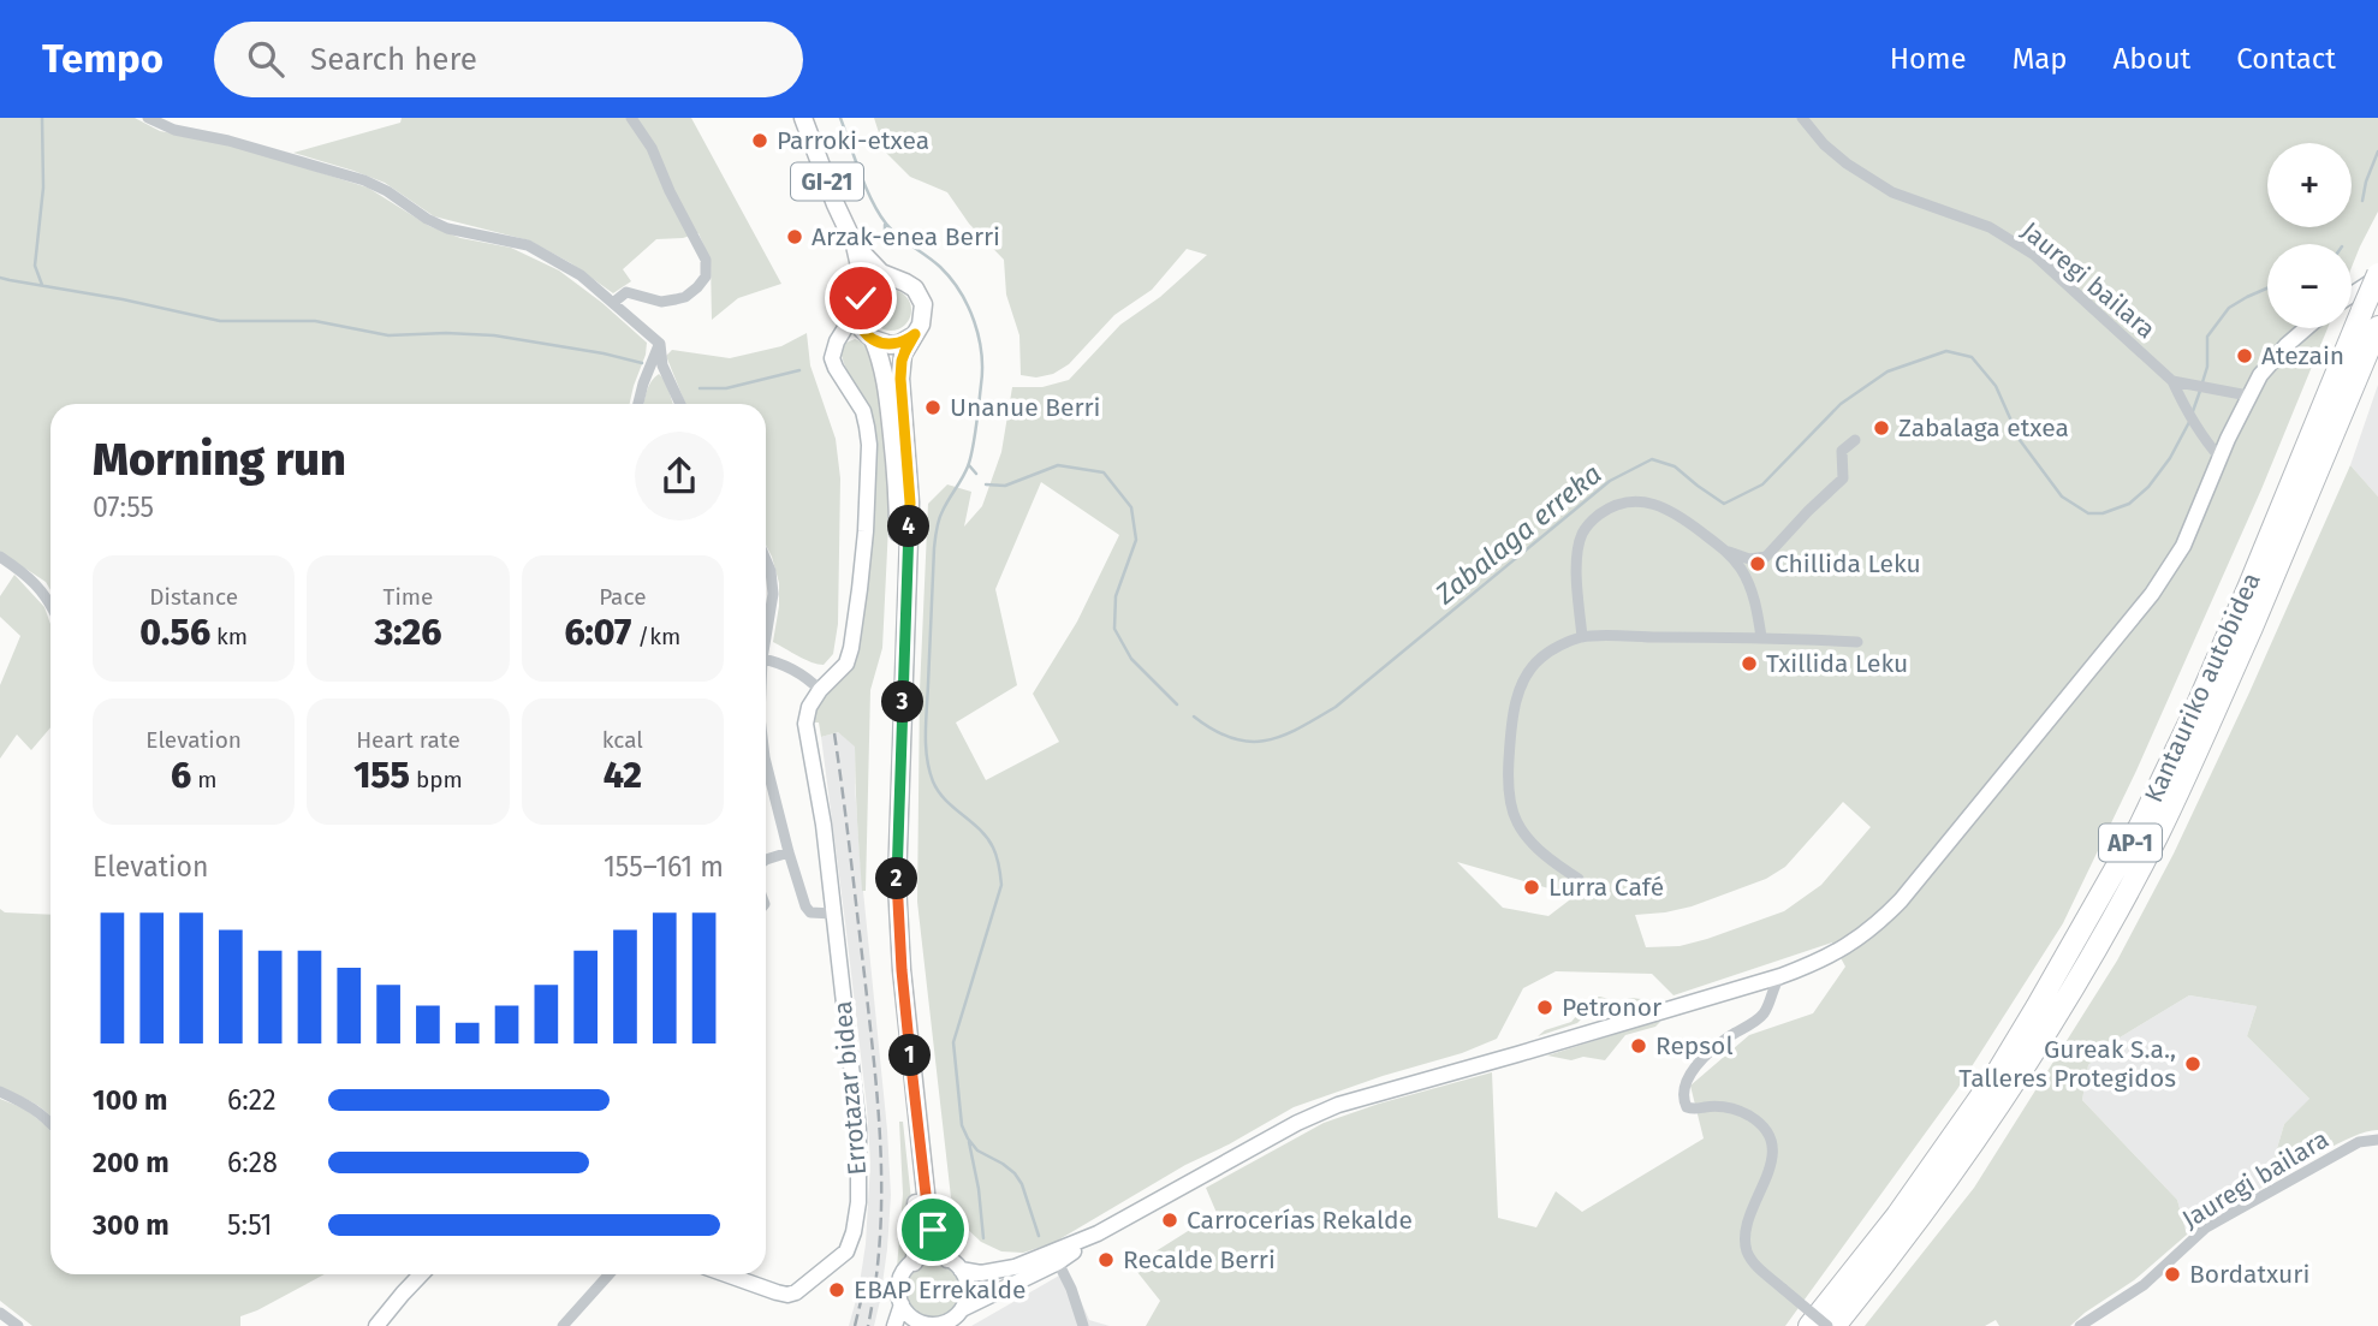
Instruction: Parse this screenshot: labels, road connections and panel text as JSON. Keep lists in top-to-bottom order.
{
  "streets": {
    "highway": ["Kantauriko autobidea", "AP-1"],
    "main road": ["GI-21", "Errotazar bidea"],
    "street": ["Jauregi bailara"]
  },
  "water": ["Zabalaga erreka"],
  "places": [
    "Parroki-etxea",
    "Arzak-enea Berri",
    "Atezain",
    "Unanue Berri",
    "Zabalaga etxea",
    "Chillida Leku",
    "Txillida Leku",
    "Lurra Café",
    "Petronor",
    "Repsol",
    "Gureak S.a., Talleres Protegidos",
    "Carrocerías Rekalde",
    "Recalde Berri",
    "Bordatxuri",
    "EBAP Errekalde"
  ],
  "page": {
    "header": "Tempo",
    "search": "Search here",
    "nav": [
      "Home",
      "Map",
      "About",
      "Contact"
    ],
    "map_buttons": ["+", "−"],
    "heading": ["Morning run", "07:55"],
    "pins": [
      "4",
      "3",
      "2",
      "1"
    ],
    "stats": [
      ["Distance", "0.56 km"],
      ["Time", "3:26"],
      ["Pace", "6:07 /km"],
      ["Elevation", "6 m"],
      ["Heart rate", "155 bpm"],
      ["kcal", "42"]
    ],
    "chart": ["Elevation", "155–161 m"],
    "list": [
      {
        "name": "100 m",
        "note": "6:22"
      },
      {
        "name": "200 m",
        "note": "6:28"
      },
      {
        "name": "300 m",
        "note": "5:51"
      }
    ]
  }
}
